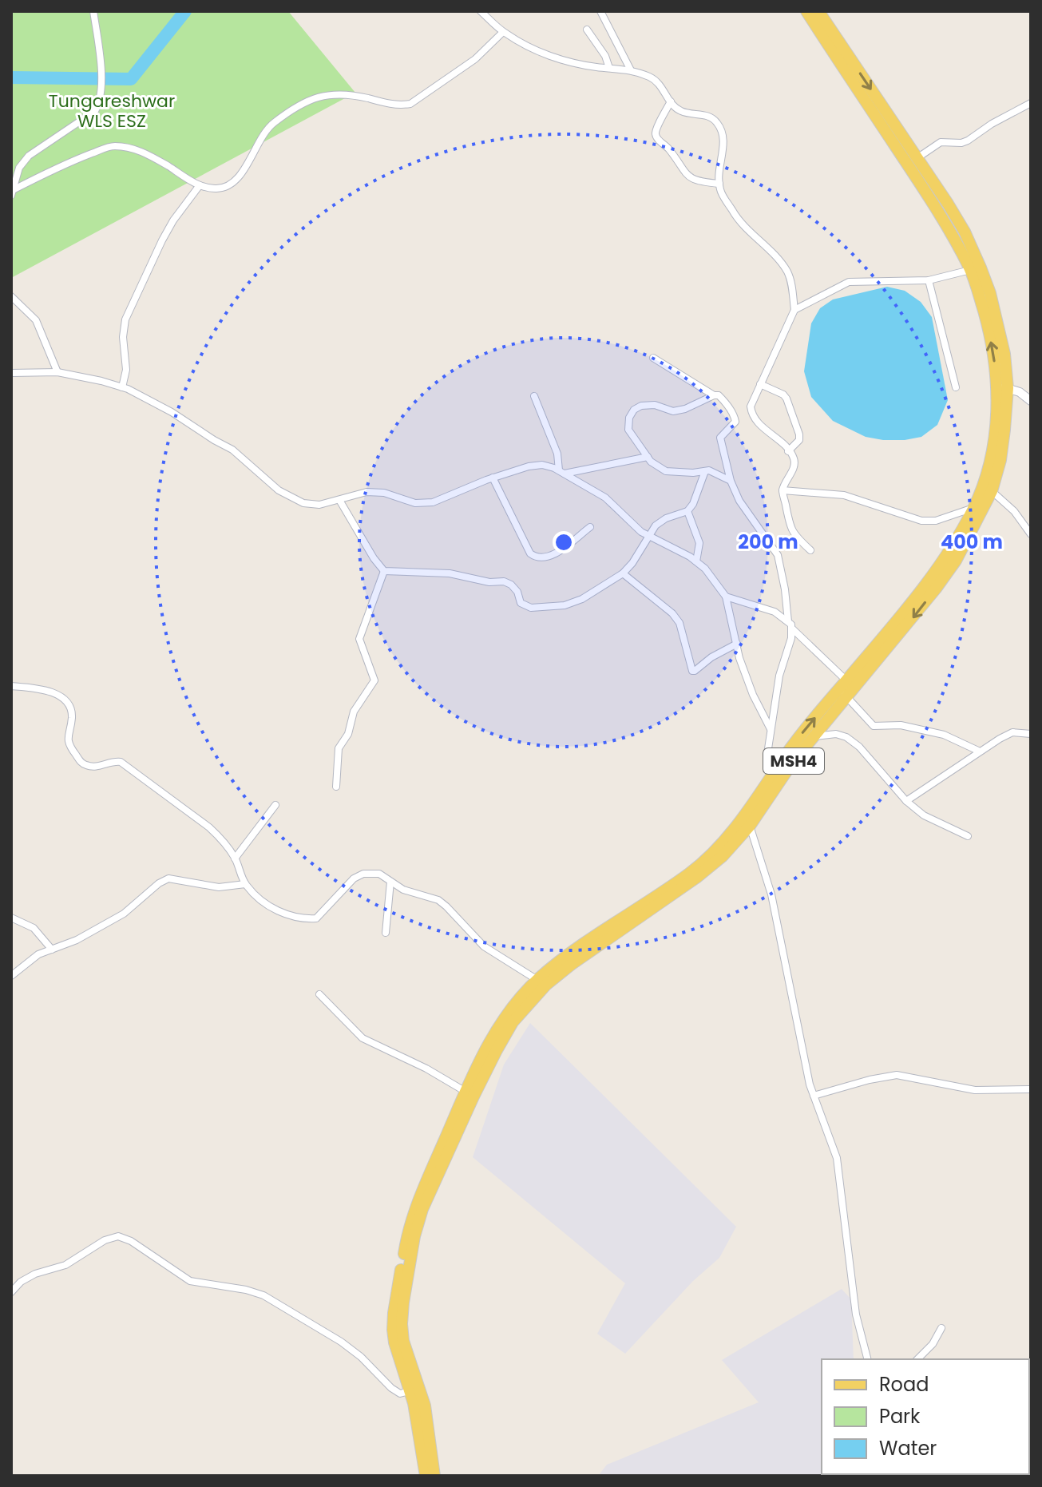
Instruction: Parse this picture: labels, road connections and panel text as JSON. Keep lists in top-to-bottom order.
{
  "streets": {
    "main road": ["MSH4"]
  },
  "parks": ["Tungareshwar WLS ESZ"],
  "legend": ["Road", "Park", "Water"],
  "rings": ["200 m", "400 m"]
}
